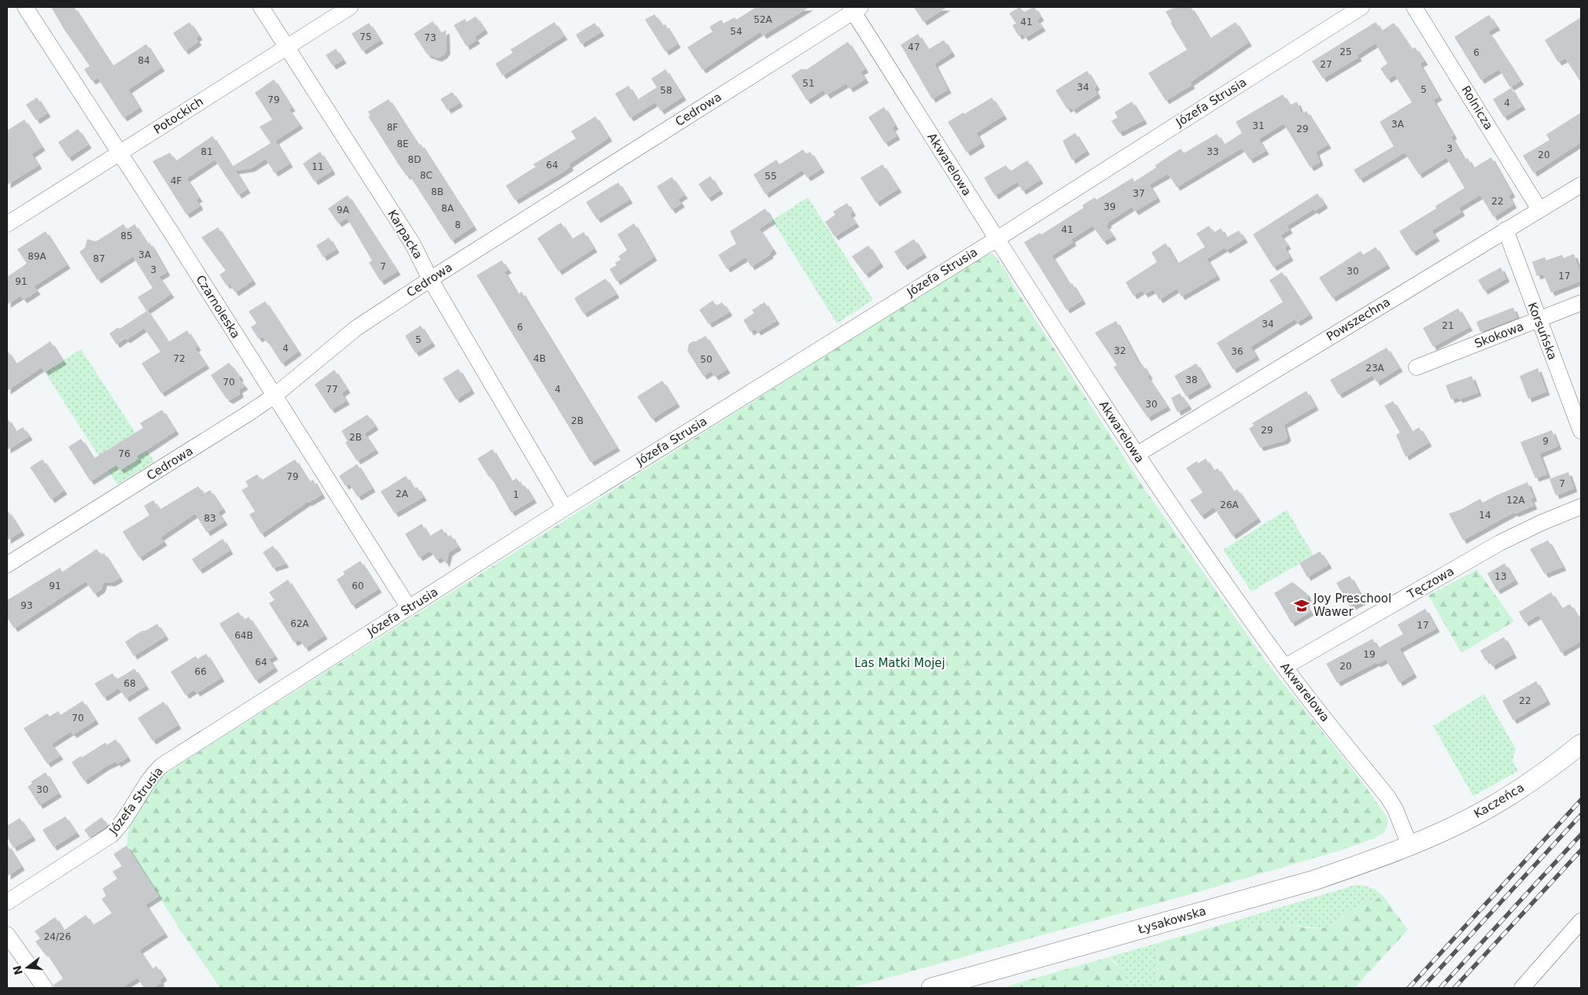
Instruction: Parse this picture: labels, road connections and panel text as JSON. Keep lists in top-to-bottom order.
{
  "streets": {
    "street": [
      "Józefa Strusia",
      "Rolnicza",
      "Cedrowa",
      "Potockich",
      "Akwarelowa",
      "Karpacka",
      "Czarnoleska",
      "Powszechna",
      "Korsuńska",
      "Skokowa",
      "Tęczowa",
      "Kaczeńca",
      "Łysakowska"
    ]
  },
  "crossings": [
    ["Józefa Strusia", "Akwarelowa"],
    ["Józefa Strusia", "Karpacka"],
    ["Józefa Strusia", "Czarnoleska"],
    ["Rolnicza", "Powszechna"],
    ["Cedrowa", "Akwarelowa"],
    ["Cedrowa", "Karpacka"],
    ["Cedrowa", "Czarnoleska"],
    ["Potockich", "Karpacka"],
    ["Potockich", "Czarnoleska"],
    ["Akwarelowa", "Powszechna"],
    ["Akwarelowa", "Tęczowa"],
    ["Akwarelowa", "Kaczeńca"],
    ["Akwarelowa", "Łysakowska"],
    ["Powszechna", "Korsuńska"],
    ["Korsuńska", "Skokowa"],
    ["Kaczeńca", "Łysakowska"]
  ],
  "parks": ["Las Matki Mojej"],
  "places": {
    "school or university": ["Joy Preschool Wawer"]
  },
  "house_numbers": [
    "52A",
    "41",
    "54",
    "75",
    "73",
    "47",
    "25",
    "6",
    "84",
    "27",
    "51",
    "34",
    "5",
    "58",
    "79",
    "4",
    "3A",
    "31",
    "8F",
    "29",
    "8E",
    "3",
    "81",
    "33",
    "20",
    "8D",
    "64",
    "11",
    "8C",
    "55",
    "4F",
    "8B",
    "37",
    "22",
    "39",
    "8A",
    "9A",
    "8",
    "41",
    "85",
    "3A",
    "89A",
    "87",
    "7",
    "3",
    "30",
    "17",
    "91",
    "34",
    "21",
    "6",
    "5",
    "4",
    "32",
    "36",
    "72",
    "4B",
    "50",
    "23A",
    "38",
    "70",
    "77",
    "4",
    "30",
    "2B",
    "29",
    "2B",
    "9",
    "76",
    "79",
    "7",
    "2A",
    "1",
    "12A",
    "26A",
    "14",
    "83",
    "13",
    "91",
    "60",
    "93",
    "62A",
    "17",
    "64B",
    "19",
    "64",
    "20",
    "66",
    "68",
    "22",
    "70",
    "30",
    "24/26"
  ],
  "north": "left"
}
